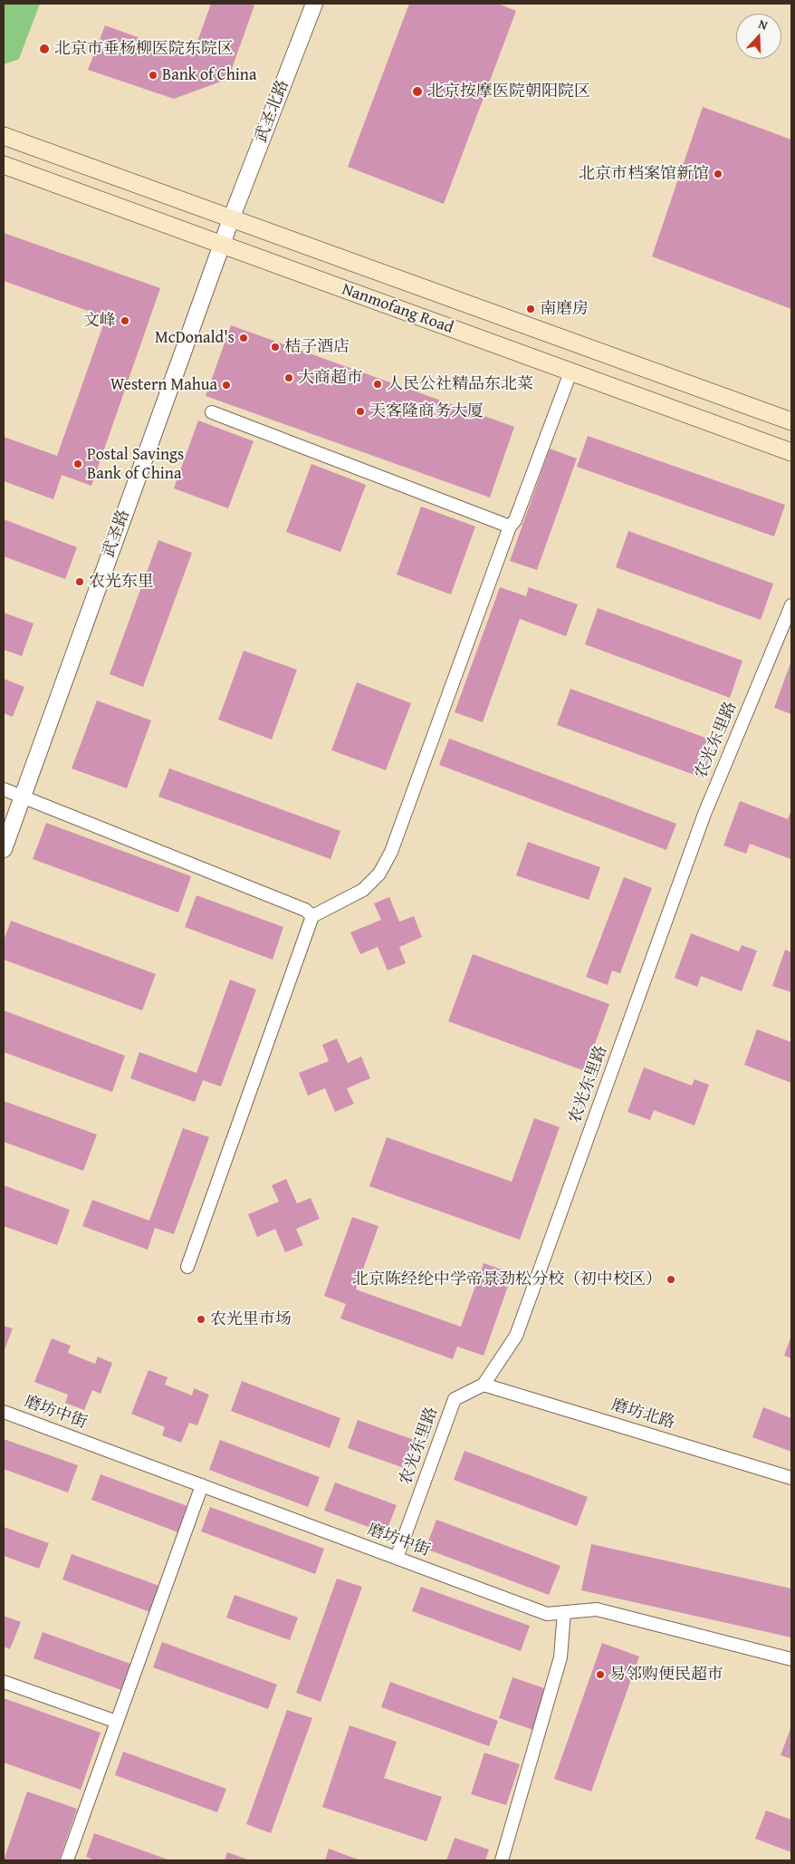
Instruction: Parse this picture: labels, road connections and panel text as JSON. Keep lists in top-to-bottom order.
{
  "streets": {
    "main road": ["Nanmofang Road"],
    "street": [
      "武圣北路",
      "武圣路",
      "农光东里路",
      "磨坊中街",
      "磨坊北路"
    ]
  },
  "crossings": [
    ["武圣北路", "Nanmofang Road"],
    ["武圣北路", "武圣路"],
    ["Nanmofang Road", "武圣路"],
    ["农光东里路", "磨坊中街"],
    ["农光东里路", "磨坊北路"]
  ],
  "places": [
    "北京市垂杨柳医院东院区",
    "Bank of China",
    "北京按摩医院朝阳院区",
    "北京市档案馆新馆",
    "南磨房",
    "文峰",
    "McDonald's",
    "桔子酒店",
    "大商超市",
    "人民公社精品东北菜",
    "Western Mahua",
    "天客隆商务大厦",
    "Postal Savings Bank of China",
    "农光东里",
    "北京陈经纶中学帝景劲松分校（初中校区）",
    "农光里市场",
    "易邻购便民超市"
  ],
  "north": "top"
}
